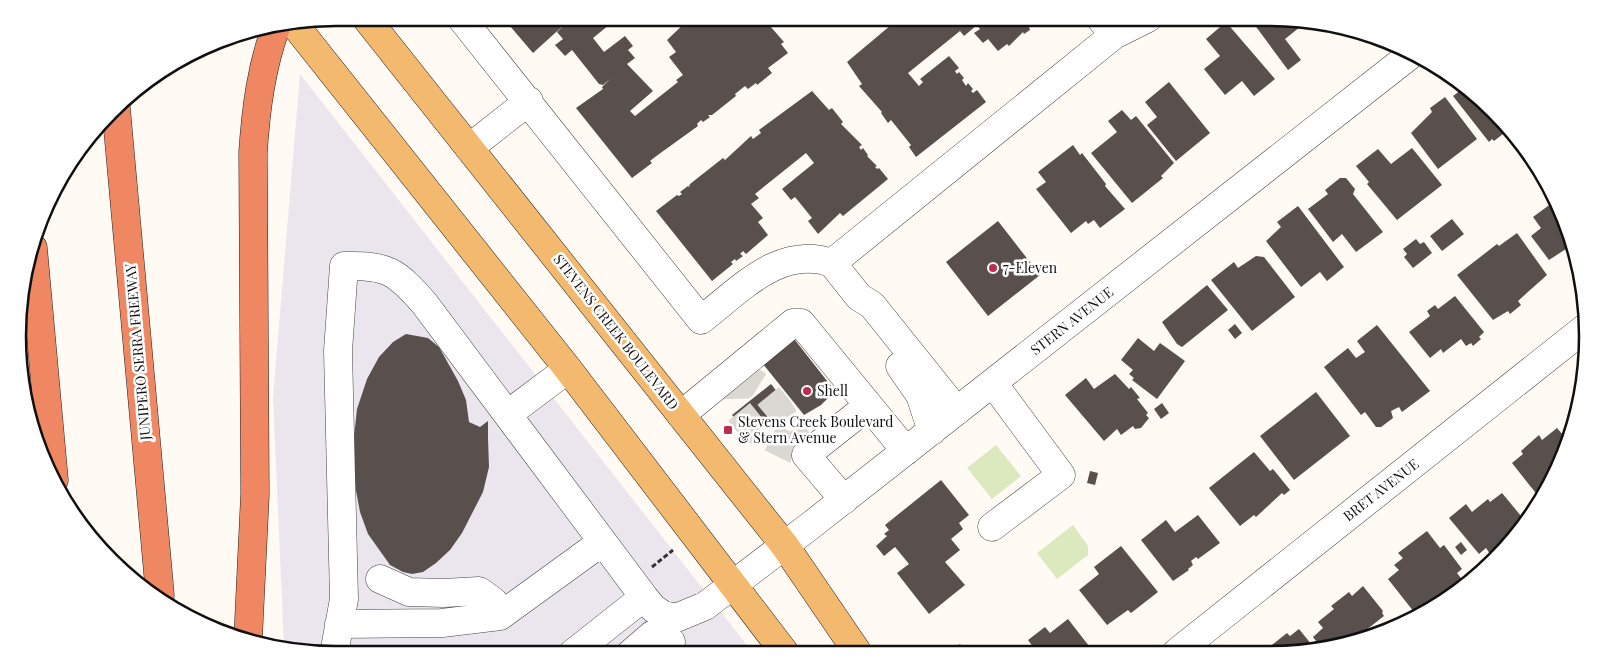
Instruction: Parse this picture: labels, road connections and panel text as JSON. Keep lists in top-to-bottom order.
{
  "streets": {
    "highway": ["JUNIPERO SERRA FREEWAY"],
    "main road": ["STEVENS CREEK BOULEVARD"],
    "street": ["STERN AVENUE", "BRET AVENUE"]
  },
  "crossings": [
    ["STERN AVENUE", "STEVENS CREEK BOULEVARD"]
  ],
  "places": {
    "other": ["7-Eleven", "Shell"],
    "transit": ["Stevens Creek Boulevard & Stern Avenue"]
  }
}
